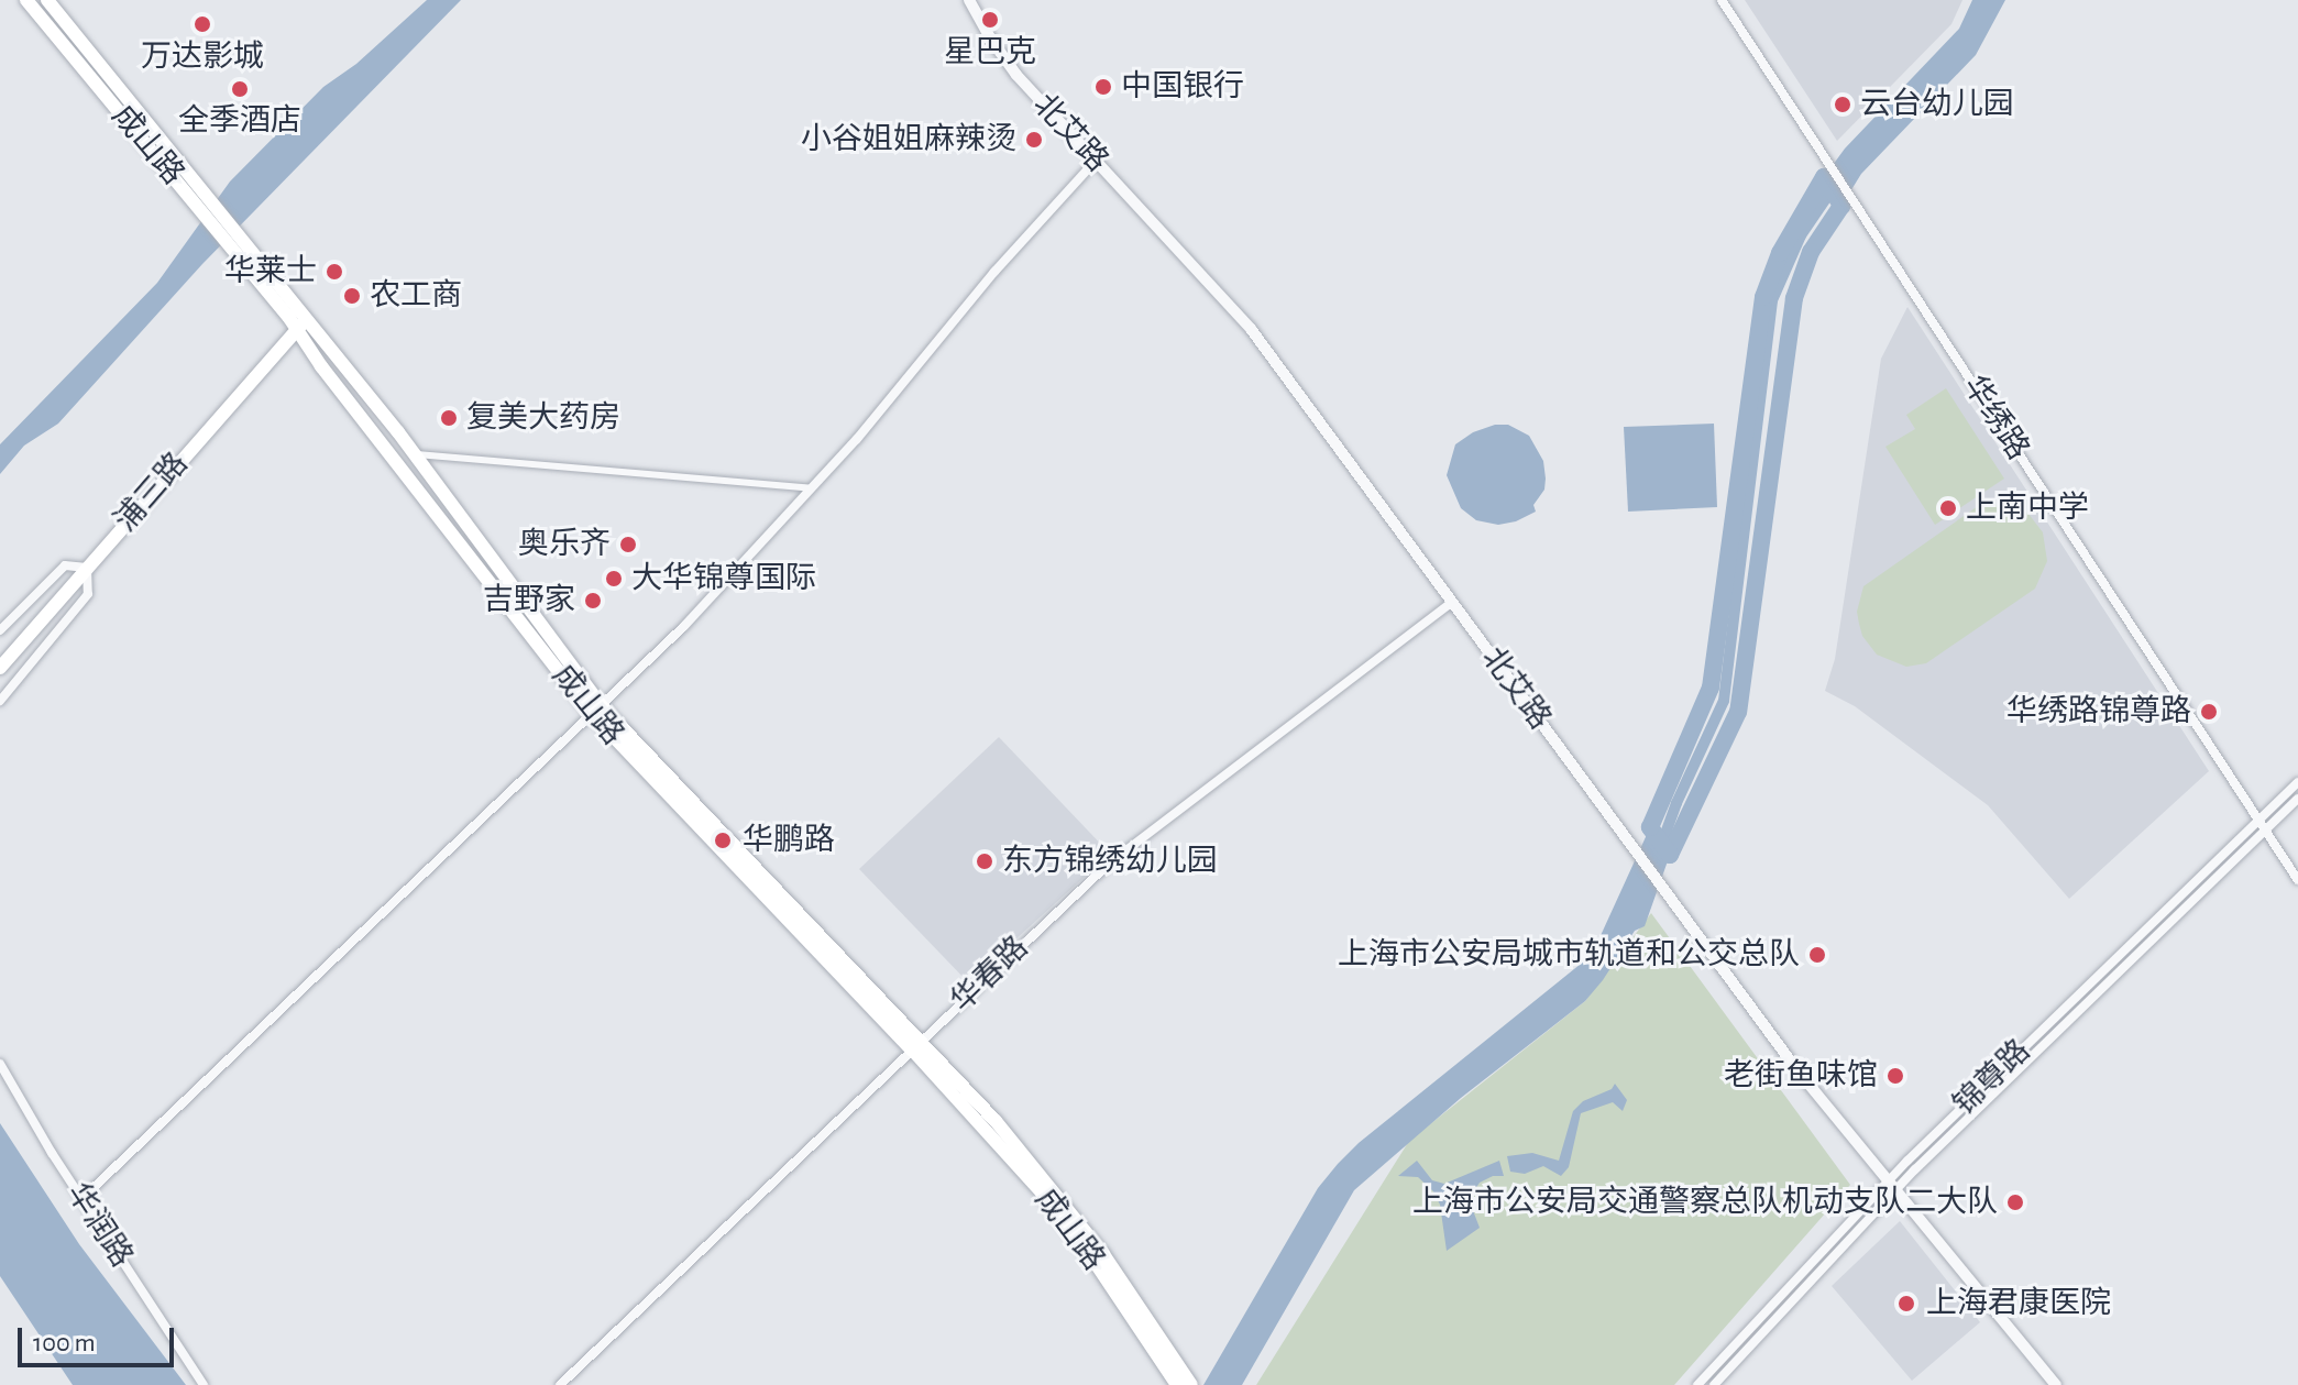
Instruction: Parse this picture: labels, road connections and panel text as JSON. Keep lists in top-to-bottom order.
{
  "streets": {
    "main road": ["成山路", "浦三路"],
    "street": [
      "北艾路",
      "华绣路",
      "华春路",
      "锦尊路",
      "华润路"
    ]
  },
  "crossings": [
    ["北艾路", "华春路"],
    ["北艾路", "锦尊路"],
    ["成山路", "浦三路"],
    ["成山路", "华春路"],
    ["华绣路", "锦尊路"]
  ],
  "places": [
    "星巴克",
    "万达影城",
    "中国银行",
    "全季酒店",
    "云台幼儿园",
    "小谷姐姐麻辣烫",
    "华莱士",
    "农工商",
    "复美大药房",
    "上南中学",
    "奥乐齐",
    "大华锦尊国际",
    "吉野家",
    "华绣路锦尊路",
    "华鹏路",
    "东方锦绣幼儿园",
    "上海市公安局城市轨道和公交总队",
    "老街鱼味馆",
    "上海市公安局交通警察总队机动支队二大队",
    "上海君康医院"
  ],
  "scale_bar": "100 m"
}
